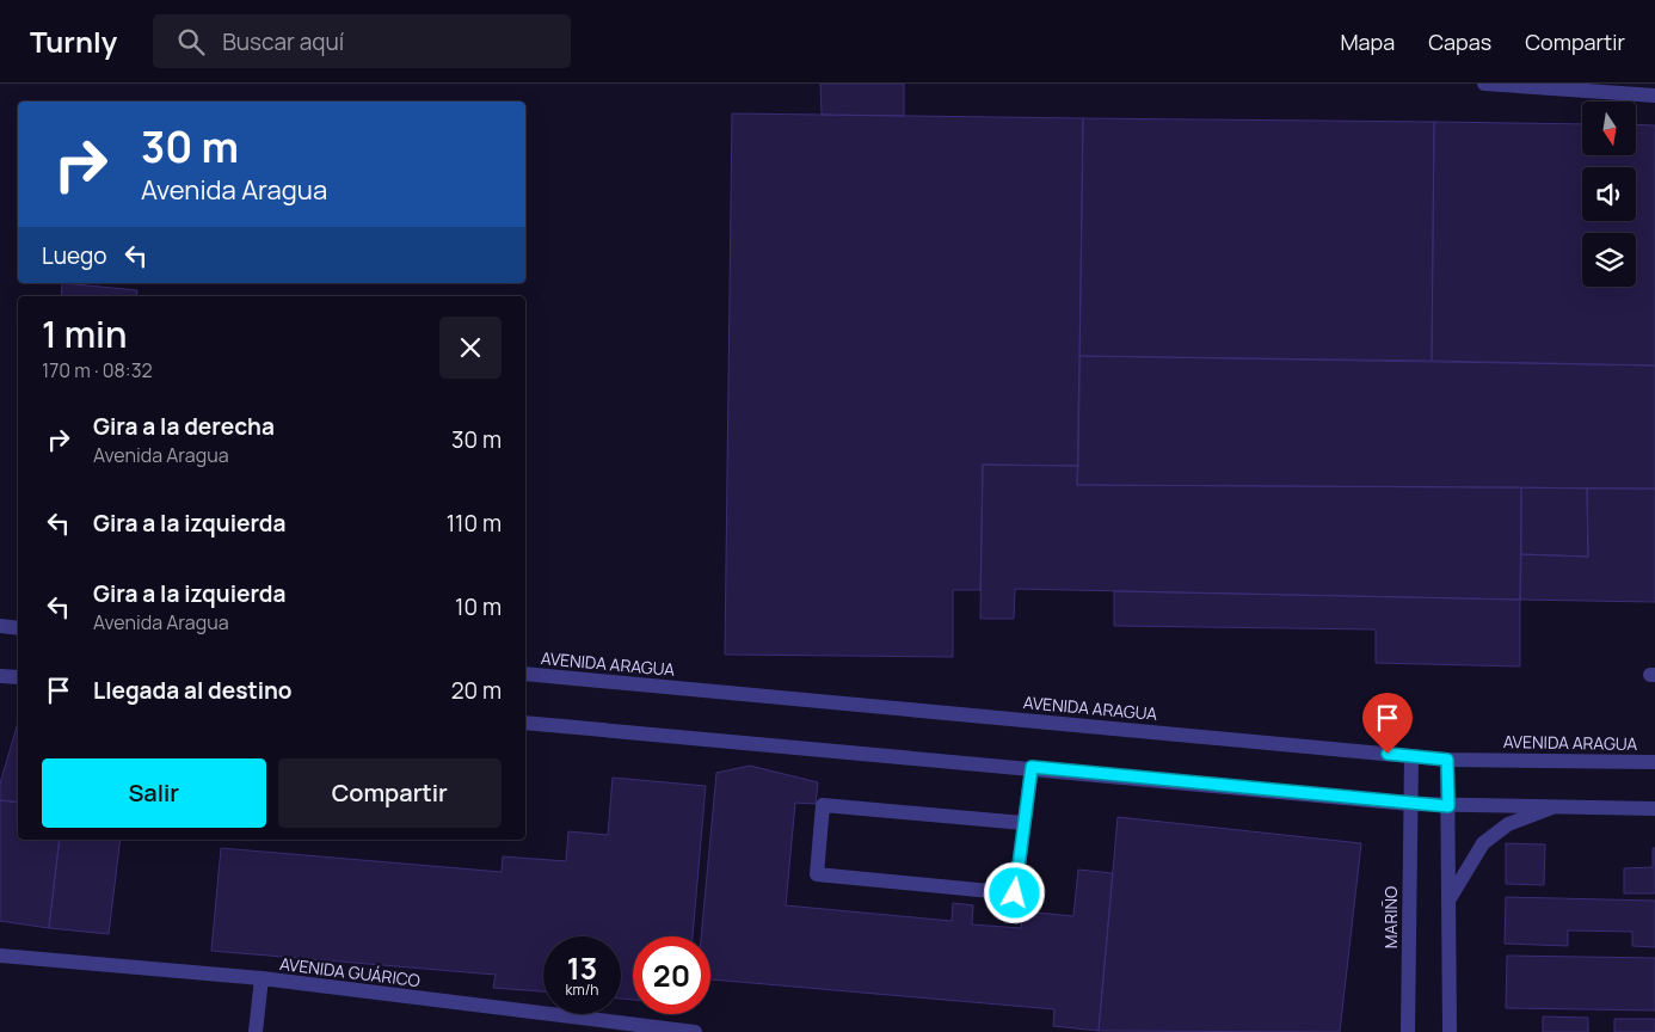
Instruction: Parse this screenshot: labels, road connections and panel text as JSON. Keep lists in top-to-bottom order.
{
  "streets": {
    "street": ["AVENIDA ARAGUA", "MARIÑO", "AVENIDA GUÁRICO"]
  },
  "crossings": [
    ["AVENIDA ARAGUA", "MARIÑO"]
  ],
  "north": "bottom",
  "page": {
    "header": "Turnly",
    "search": "Buscar aquí",
    "nav": ["Mapa", "Capas", "Compartir"],
    "turn": ["30 m", "Avenida Aragua"],
    "then": "Luego",
    "heading": ["1 min", "170 m · 08:32"],
    "list": [
      {
        "name": "Gira a la derecha",
        "note": "Avenida Aragua",
        "value": "30 m"
      },
      {
        "name": "Gira a la izquierda",
        "value": "110 m"
      },
      {
        "name": "Gira a la izquierda",
        "note": "Avenida Aragua",
        "value": "10 m"
      },
      {
        "name": "Llegada al destino",
        "value": "20 m"
      }
    ],
    "buttons": ["Salir", "Compartir"],
    "speed": "13 km/h",
    "limit": "20"
  }
}
